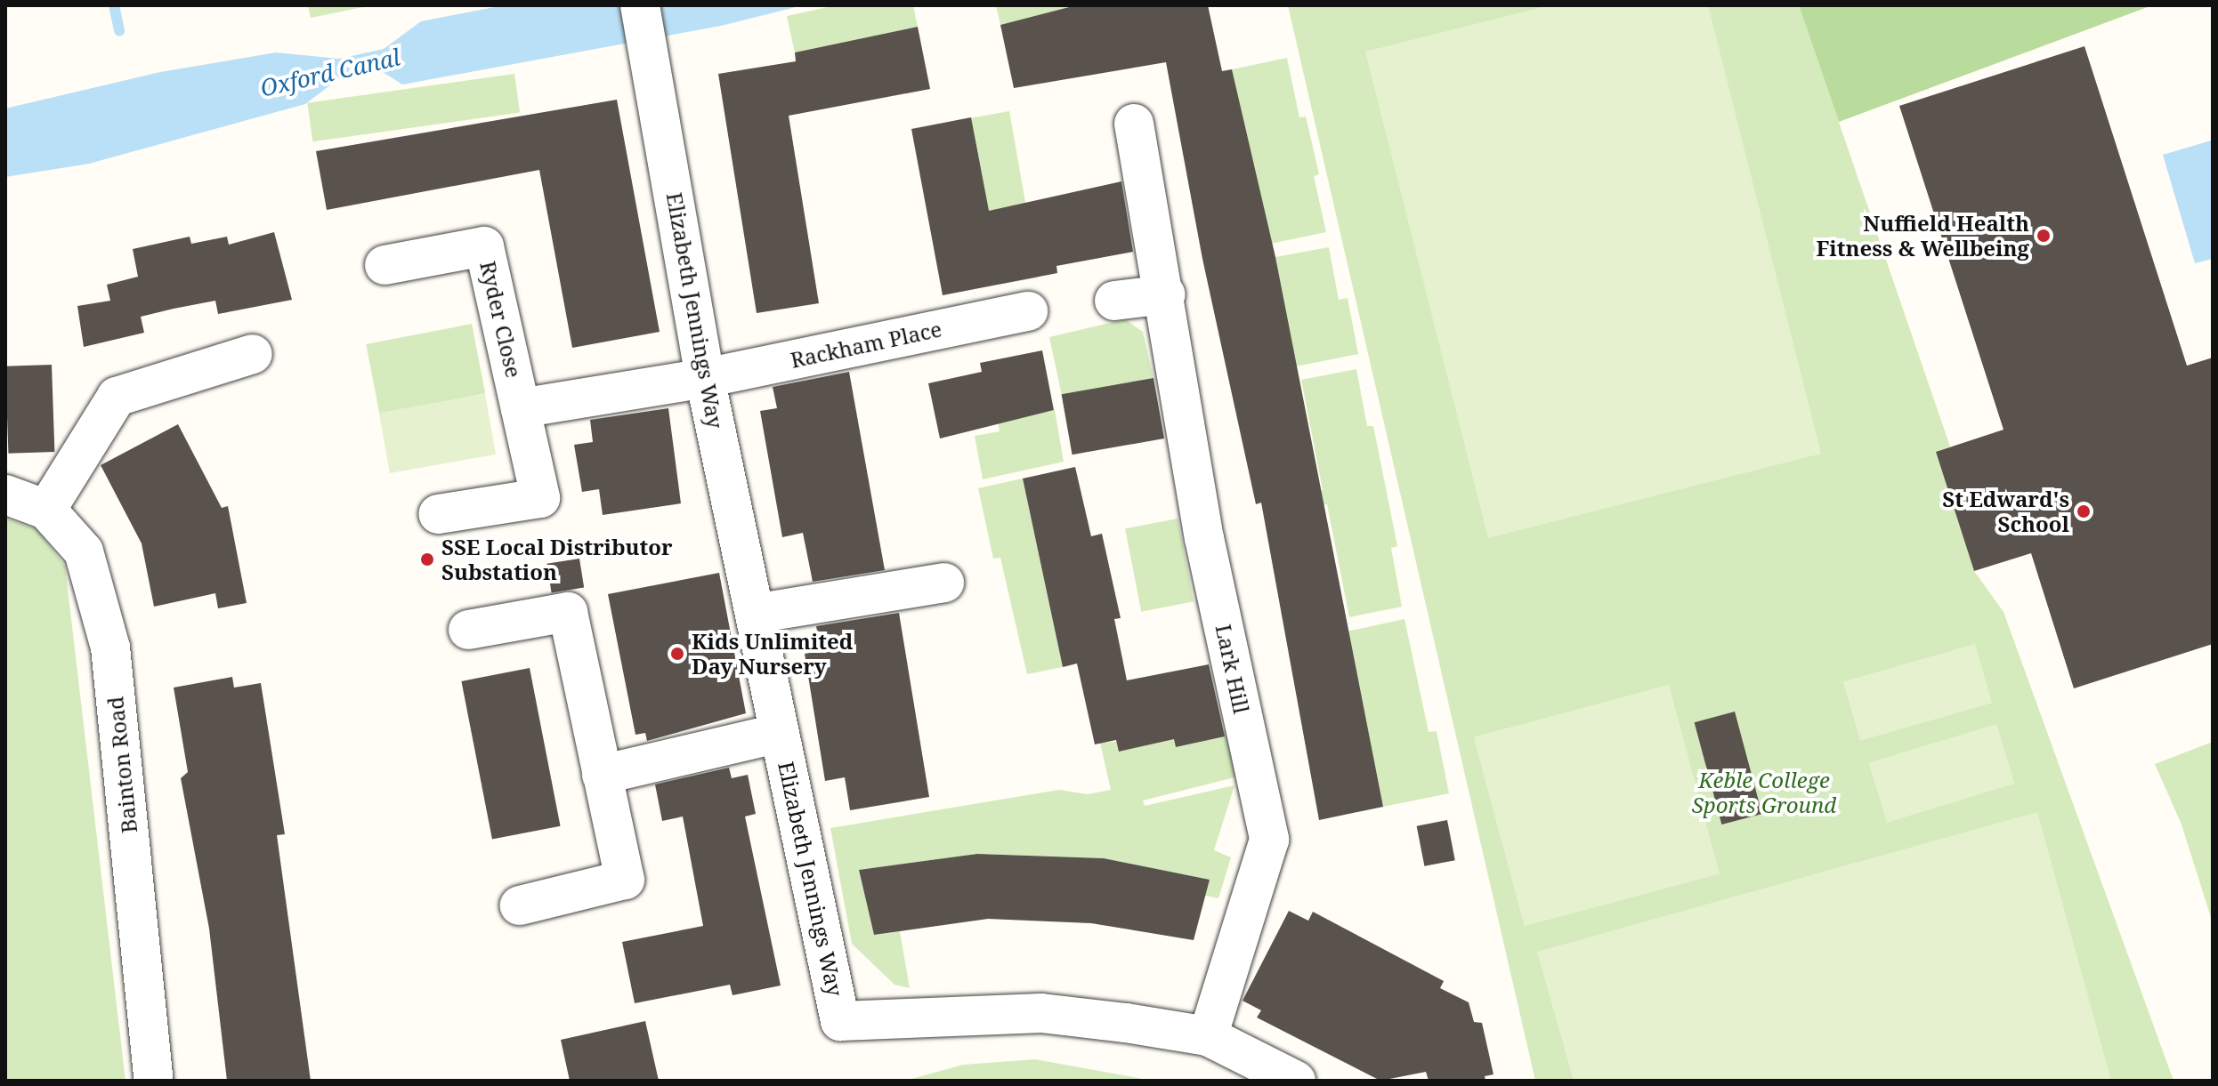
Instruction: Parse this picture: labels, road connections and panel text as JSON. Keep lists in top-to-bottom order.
{
  "streets": {
    "street": [
      "Elizabeth Jennings Way",
      "Ryder Close",
      "Rackham Place",
      "Lark Hill",
      "Bainton Road"
    ]
  },
  "crossings": [
    ["Elizabeth Jennings Way", "Ryder Close"],
    ["Elizabeth Jennings Way", "Rackham Place"],
    ["Elizabeth Jennings Way", "Lark Hill"],
    ["Ryder Close", "Rackham Place"]
  ],
  "water": ["Oxford Canal"],
  "parks": ["Keble College Sports Ground"],
  "places": [
    "Nuffield Health Fitness & Wellbeing",
    "St Edward's School",
    "SSE Local Distributor Substation",
    "Kids Unlimited Day Nursery"
  ]
}
